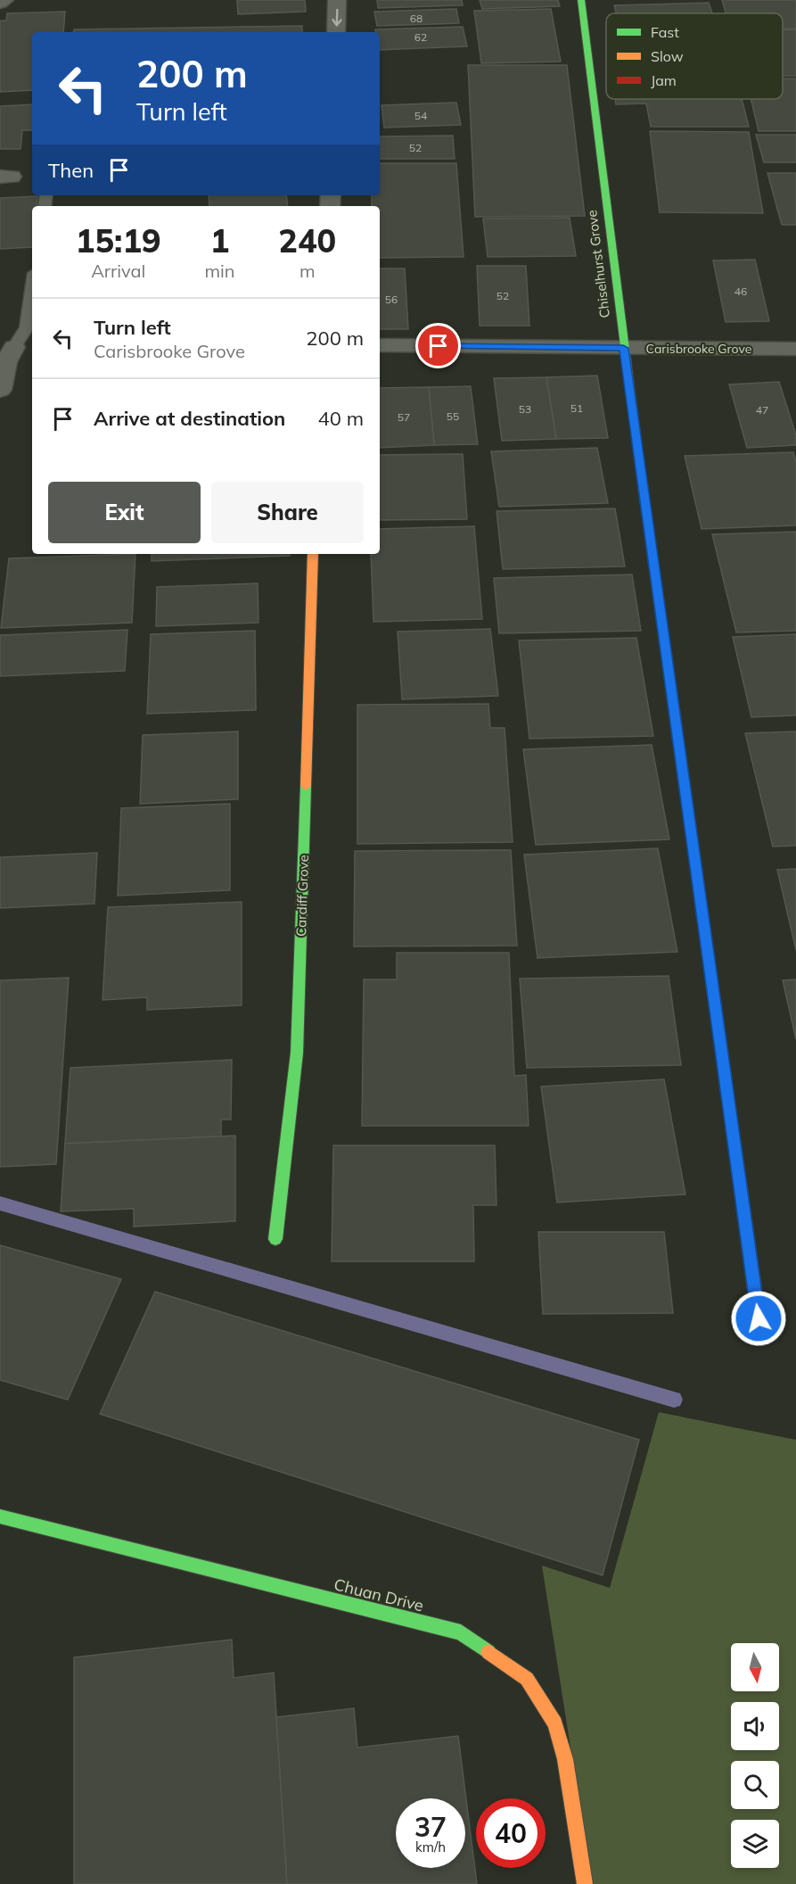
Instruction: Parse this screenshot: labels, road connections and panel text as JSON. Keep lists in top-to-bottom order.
{
  "streets": {
    "street": [
      "Chiselhurst Grove",
      "Carisbrooke Grove",
      "Cardiff Grove",
      "Chuan Drive"
    ]
  },
  "crossings": [
    ["Chiselhurst Grove", "Carisbrooke Grove"]
  ],
  "house_numbers": [
    "68",
    "62",
    "54",
    "52",
    "46",
    "52",
    "56",
    "51",
    "53",
    "47",
    "55",
    "57"
  ],
  "legend": ["Fast", "Slow", "Jam"],
  "north": "bottom",
  "page": {
    "turn": ["200 m", "Turn left"],
    "then": "Then",
    "eta": [
      "15:19",
      "Arrival",
      "1",
      "min",
      "240",
      "m"
    ],
    "list": [
      {
        "name": "Turn left",
        "note": "Carisbrooke Grove",
        "value": "200 m"
      },
      {
        "name": "Arrive at destination",
        "value": "40 m"
      }
    ],
    "buttons": ["Exit", "Share"],
    "speed": "37 km/h",
    "limit": "40"
  }
}
